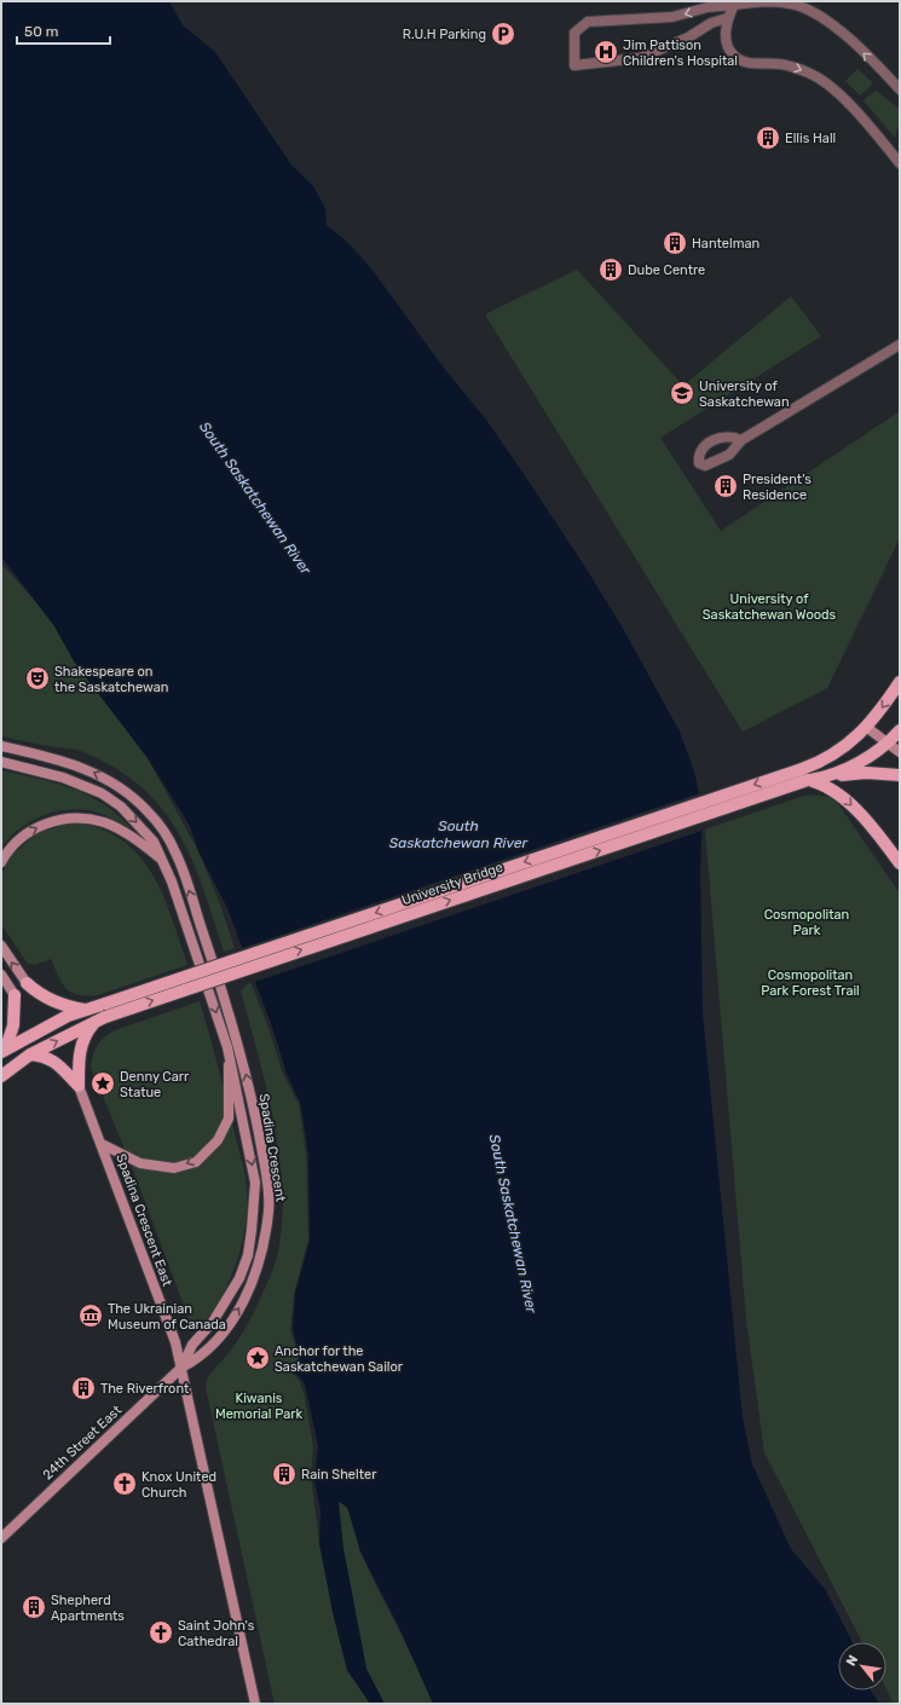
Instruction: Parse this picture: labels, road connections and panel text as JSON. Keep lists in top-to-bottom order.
{
  "streets": {
    "main road": ["University Bridge"],
    "street": ["Spadina Crescent", "Spadina Crescent East", "24th Street East"]
  },
  "crossings": [
    ["Spadina Crescent", "Spadina Crescent East"],
    ["Spadina Crescent", "24th Street East"],
    ["Spadina Crescent East", "24th Street East"]
  ],
  "water": ["South Saskatchewan River"],
  "parks": [
    "University of Saskatchewan Woods",
    "Cosmopolitan Park",
    "Cosmopolitan Park Forest Trail",
    "Kiwanis Memorial Park"
  ],
  "places": {
    "parking": ["R.U.H Parking"],
    "hospital": ["Jim Pattison Children's Hospital"],
    "building": [
      "Ellis Hall",
      "Hantelman",
      "Dube Centre",
      "President's Residence",
      "The Riverfront",
      "Rain Shelter",
      "Shepherd Apartments"
    ],
    "school or university": ["University of Saskatchewan"],
    "theatre": ["Shakespeare on the Saskatchewan"],
    "place": ["Denny Carr Statue", "Anchor for the Saskatchewan Sailor"],
    "museum": ["The Ukrainian Museum of Canada"],
    "church": ["Knox United Church", "Saint John's Cathedral"]
  },
  "scale_bar": "50 m",
  "north": "top left"
}
